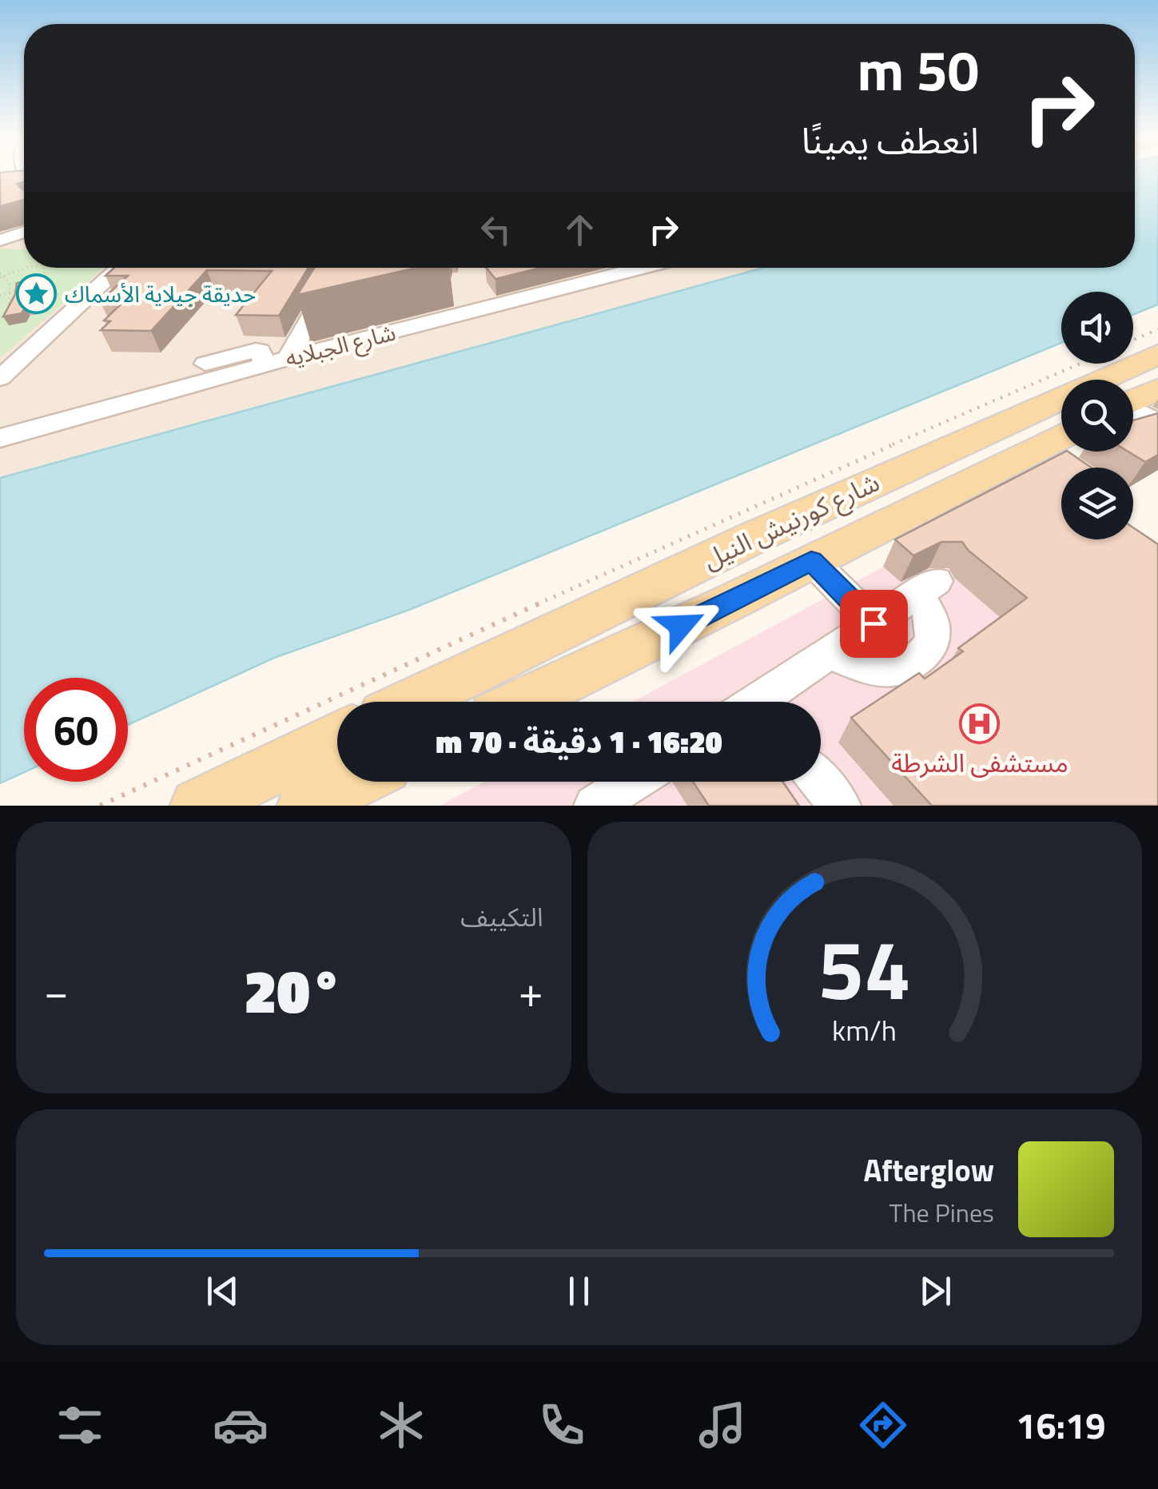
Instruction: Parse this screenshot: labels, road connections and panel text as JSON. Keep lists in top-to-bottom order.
{
  "streets": {
    "main road": ["شارع كورنيش النيل"],
    "street": ["شارع الجبلايه"]
  },
  "places": {
    "place": ["حديقة جيلاية الأسماك"],
    "hospital": ["مستشفى الشرطة"]
  },
  "page": {
    "turn": ["50 m", "انعطف يمينًا"],
    "limit": "60",
    "trip": "16:20 · 1 دقيقة · 70 m",
    "tile": "التكييف",
    "heat": ["−", "20°", "+"],
    "song": ["Afterglow", "The Pines"],
    "tabs": "16:19",
    "gauge": ["54", "km/h"]
  }
}
